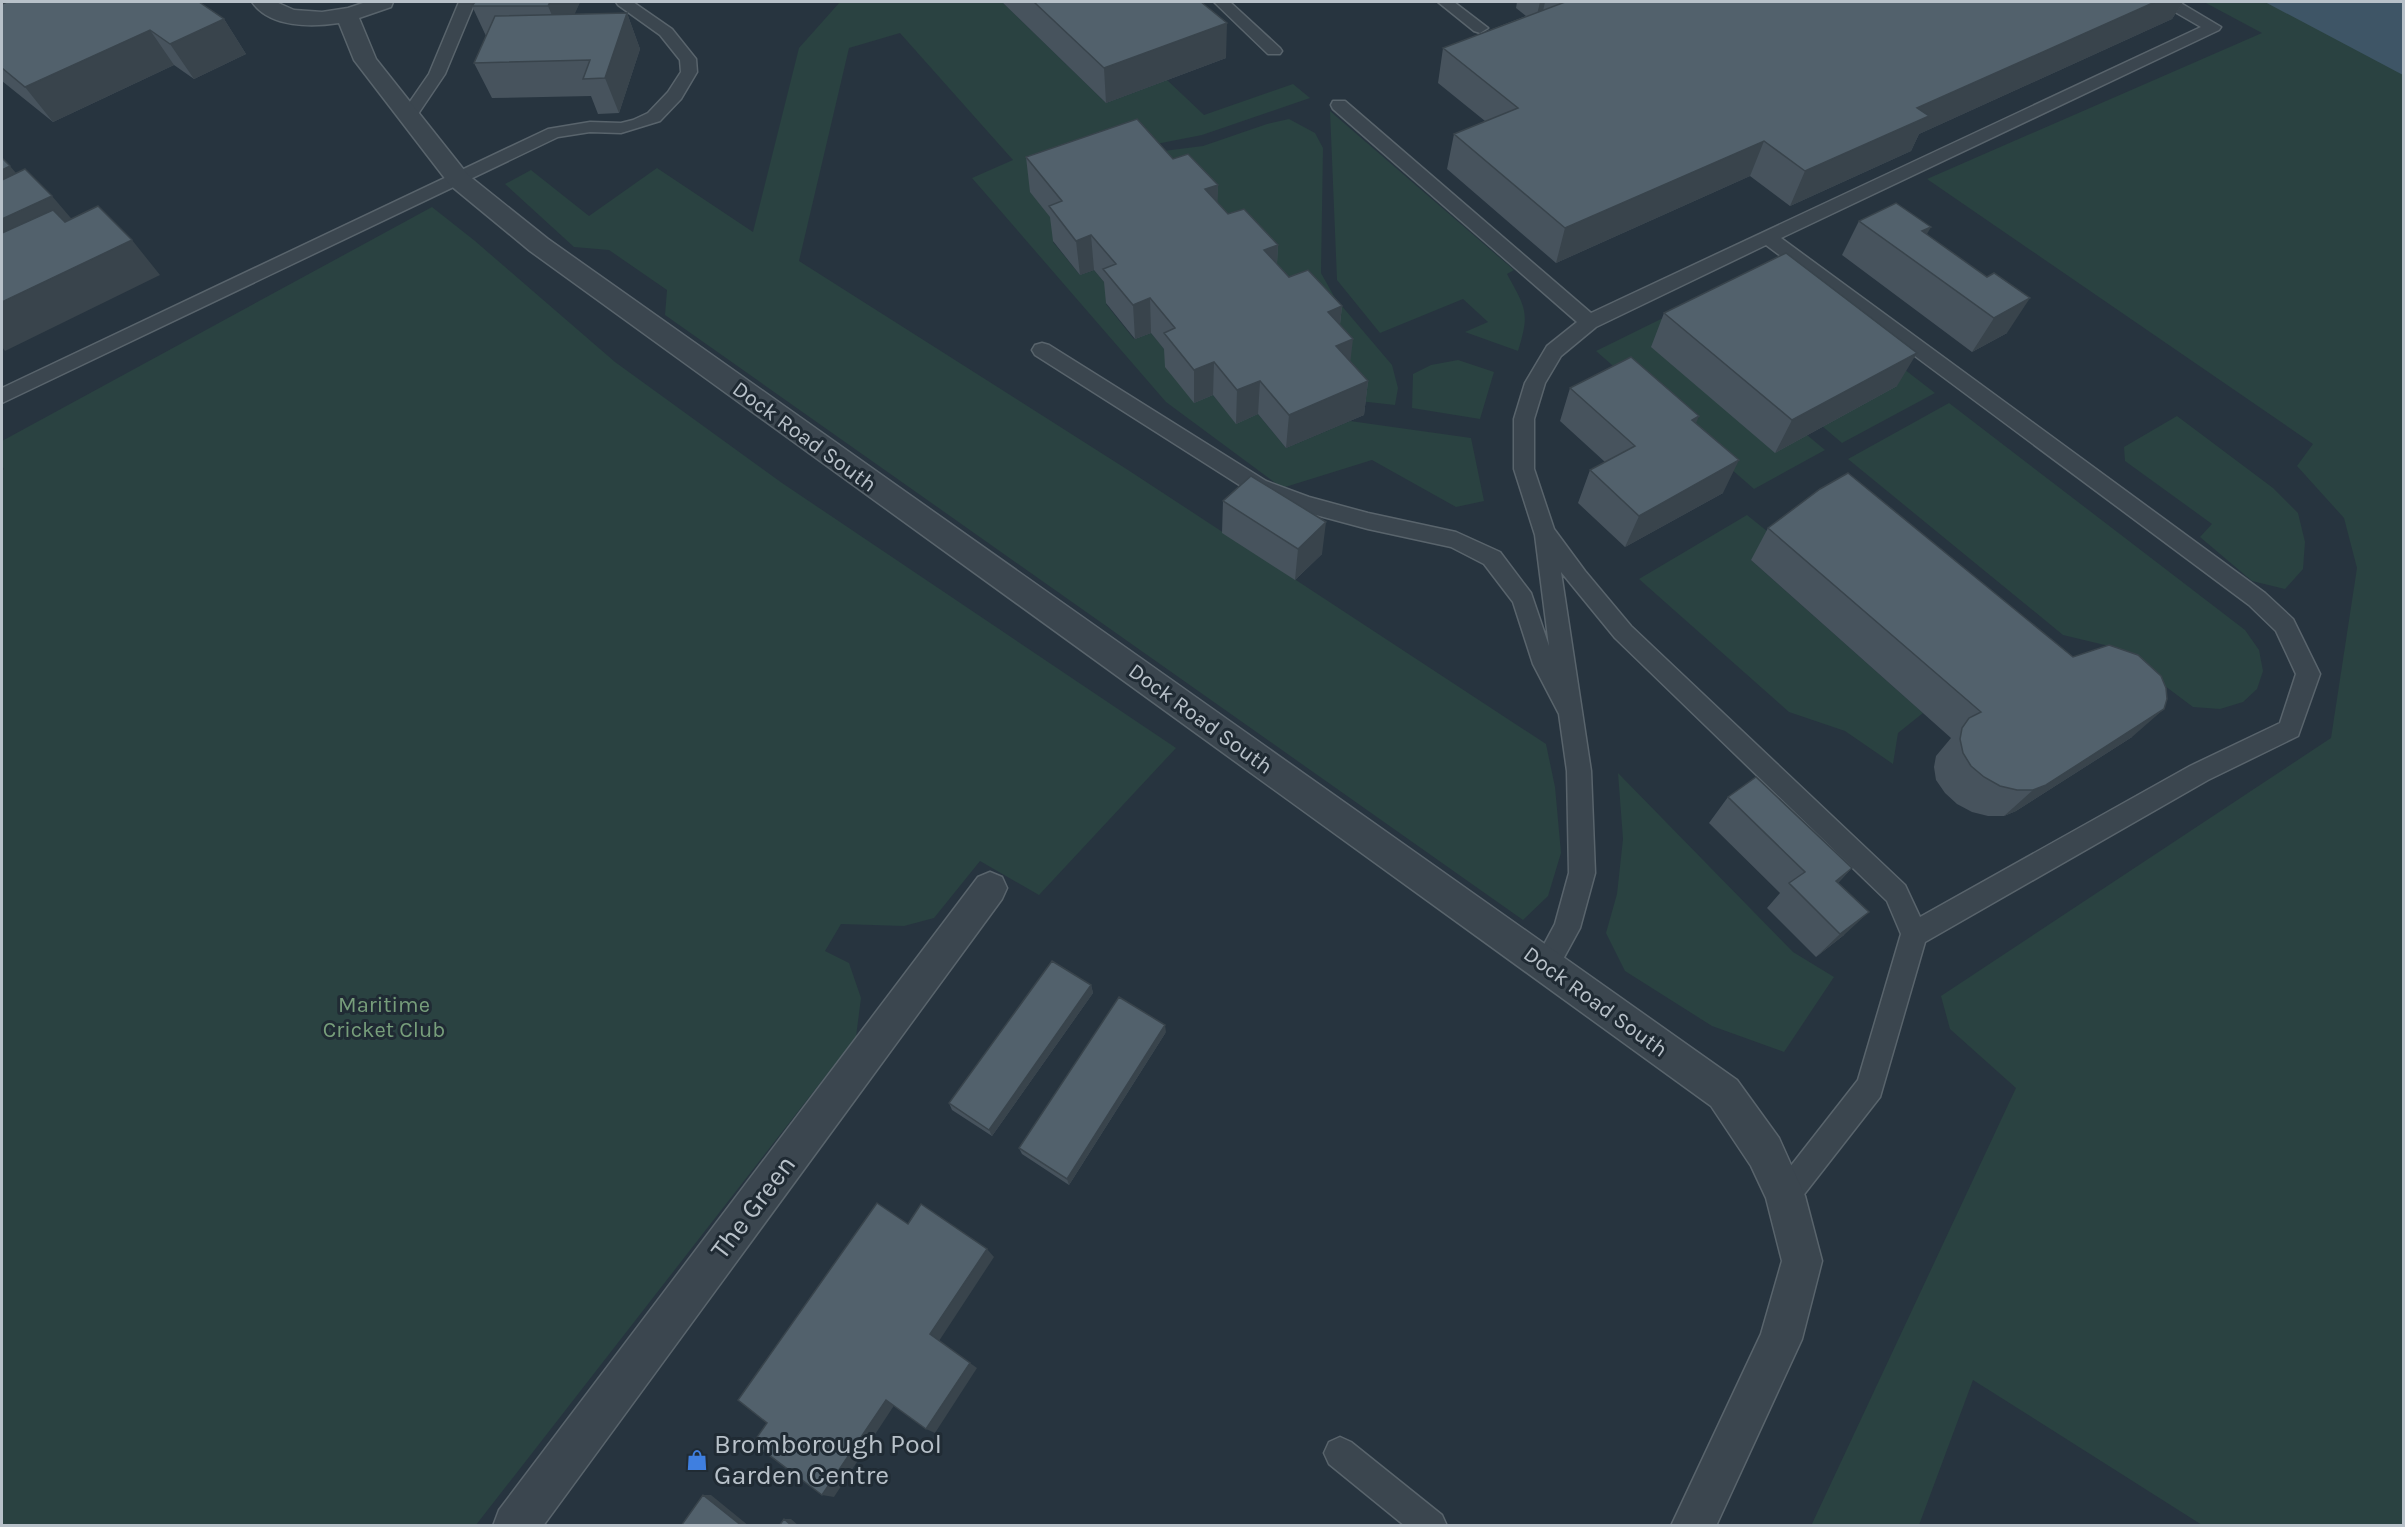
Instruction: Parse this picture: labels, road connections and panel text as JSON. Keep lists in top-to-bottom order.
{
  "streets": {
    "street": ["Dock Road South", "The Green"]
  },
  "parks": ["Maritime Cricket Club"],
  "places": {
    "shop": ["Bromborough Pool Garden Centre"]
  }
}
